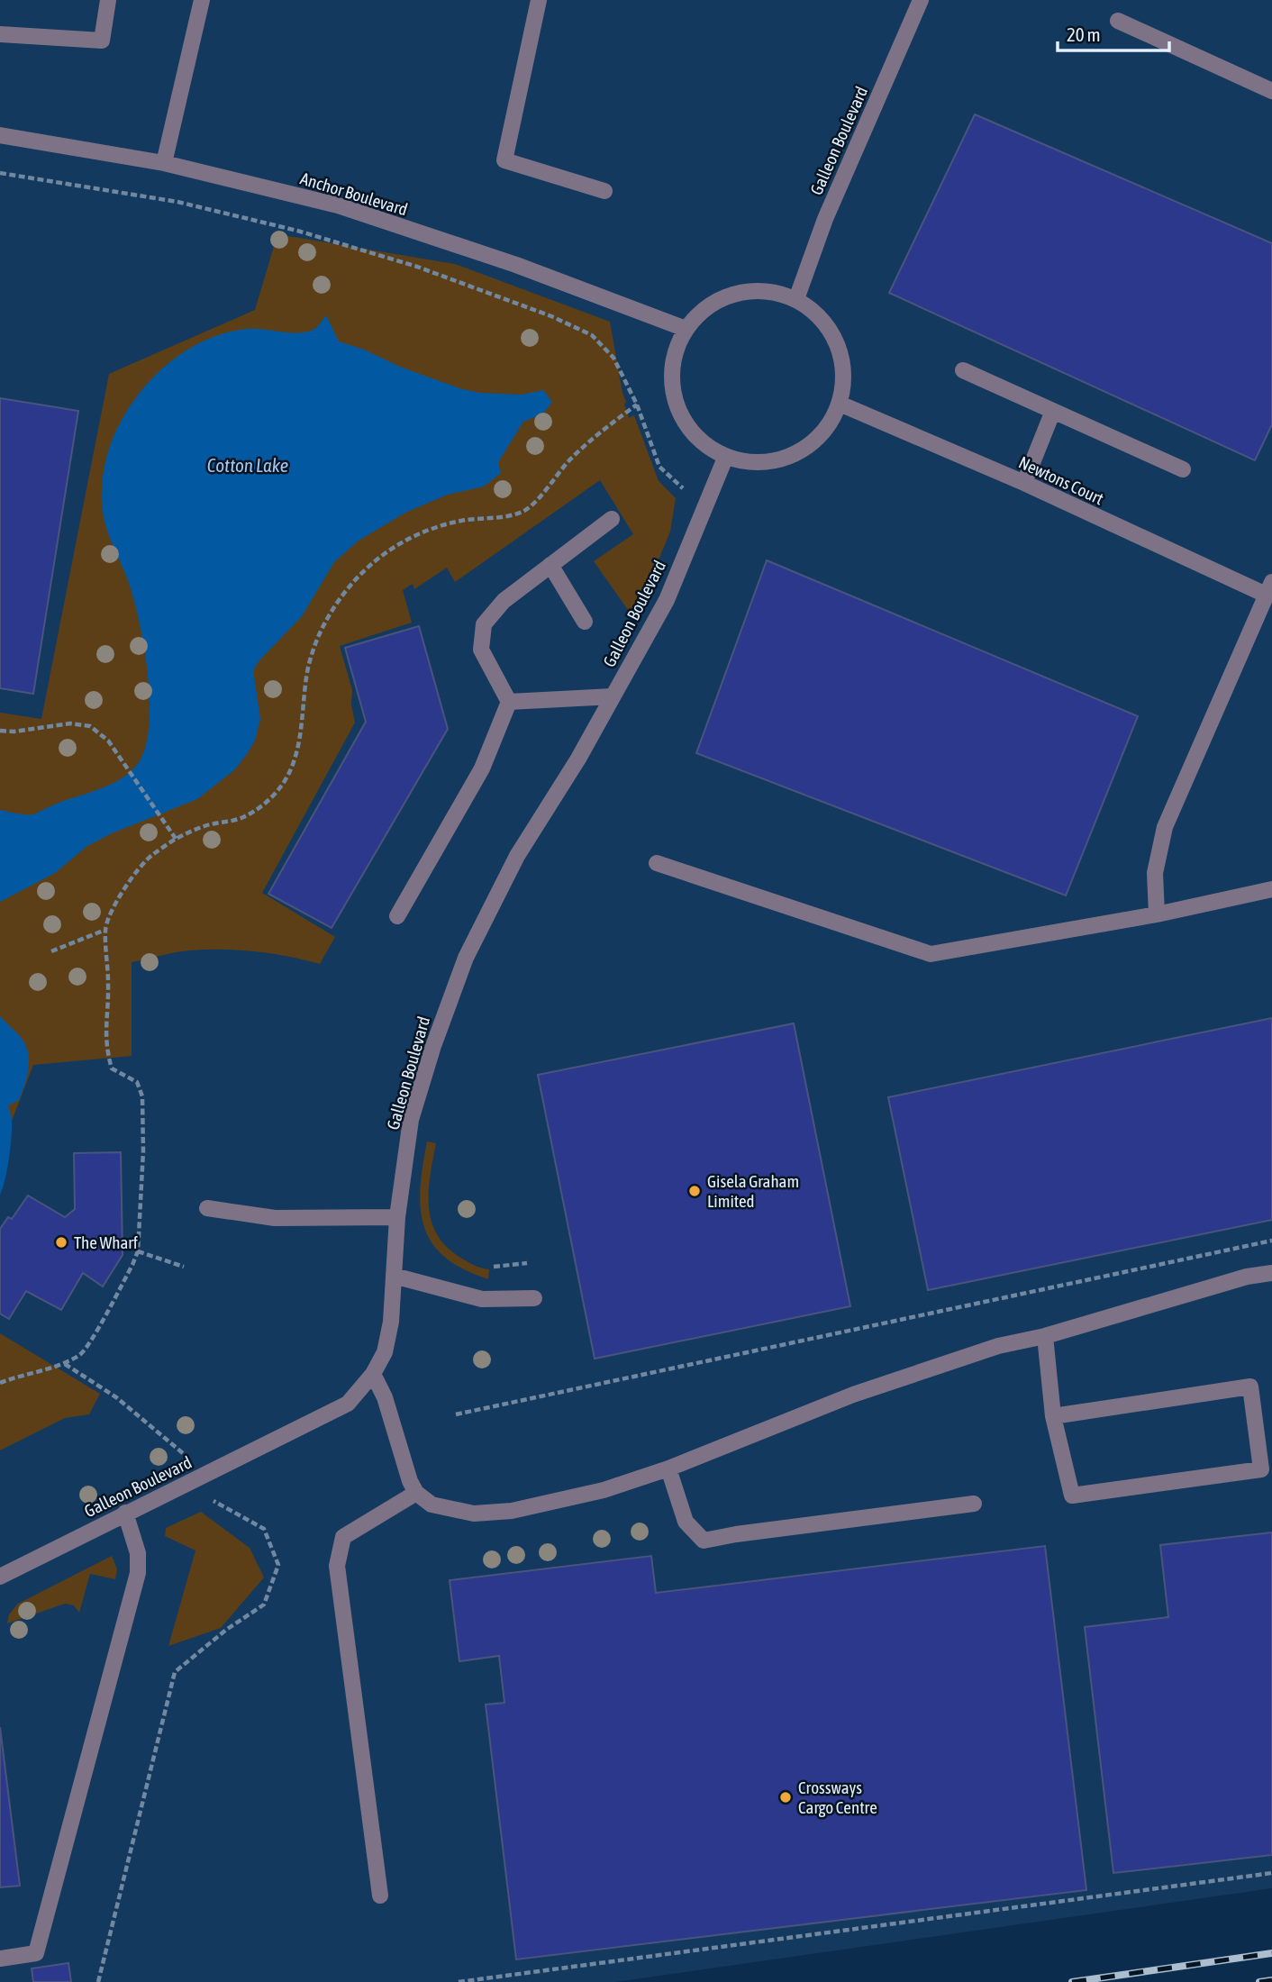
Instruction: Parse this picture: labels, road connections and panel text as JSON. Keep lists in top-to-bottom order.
{
  "streets": {
    "street": ["Galleon Boulevard", "Anchor Boulevard", "Newtons Court"]
  },
  "crossings": [
    ["Galleon Boulevard", "Anchor Boulevard"],
    ["Galleon Boulevard", "Newtons Court"],
    ["Anchor Boulevard", "Newtons Court"]
  ],
  "water": ["Cotton Lake"],
  "places": ["Gisela Graham Limited", "The Wharf", "Crossways Cargo Centre"],
  "scale_bar": "20 m"
}
